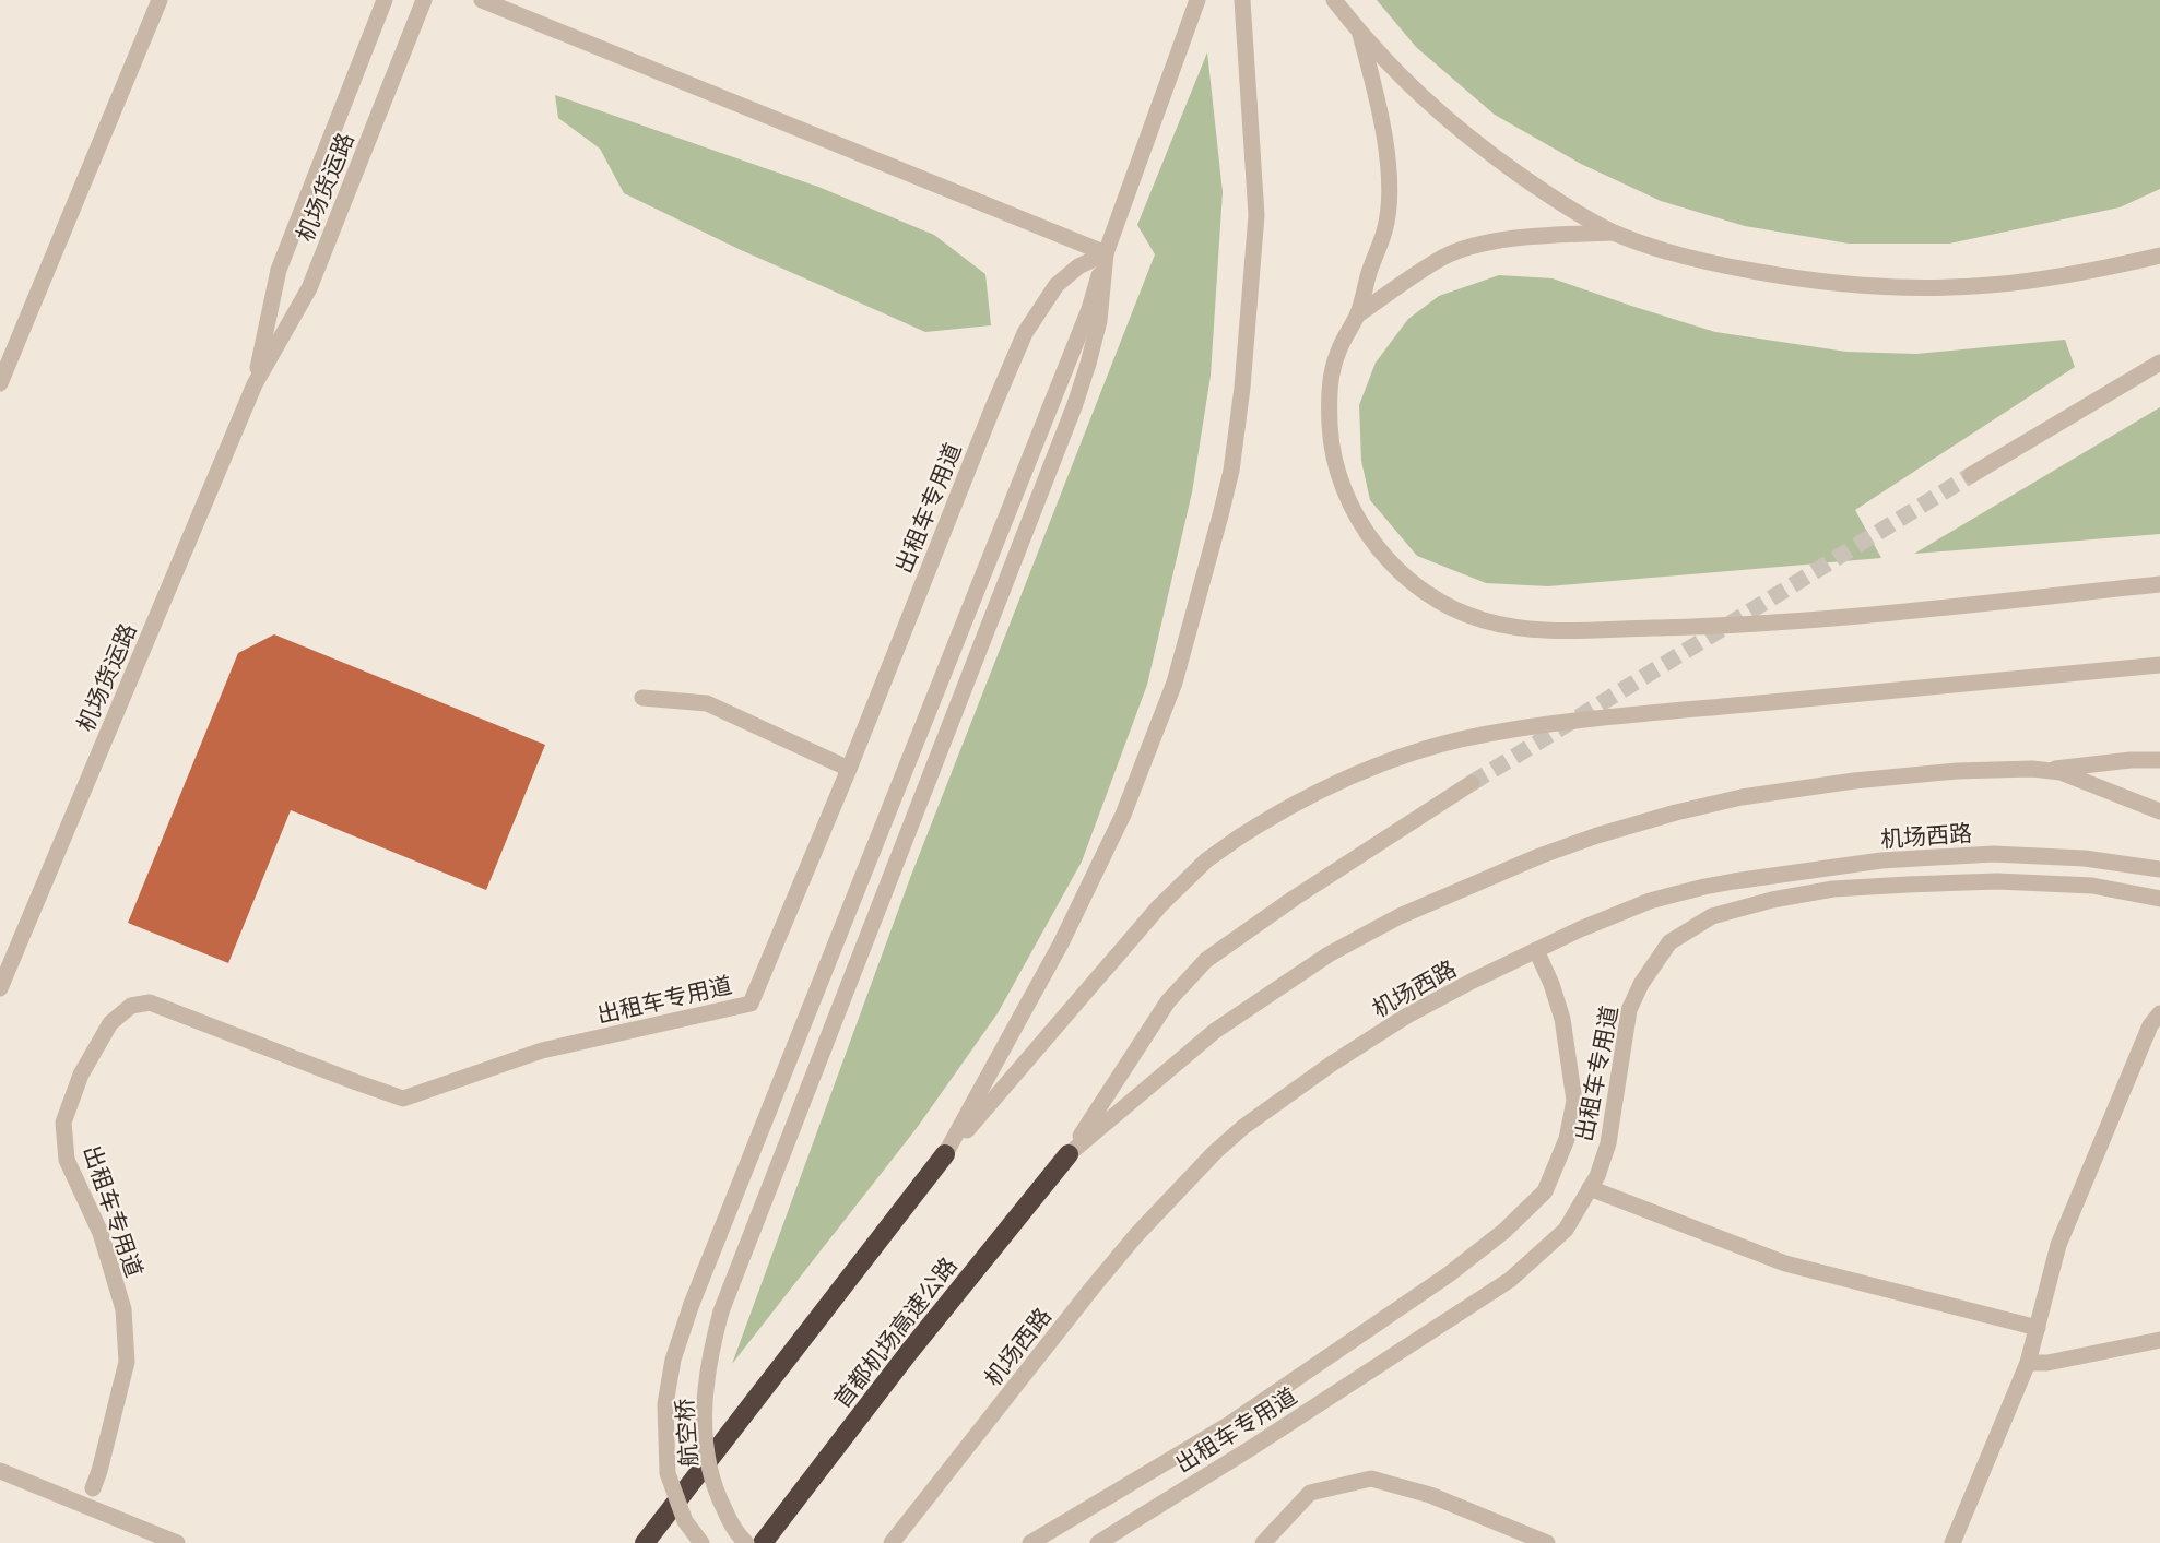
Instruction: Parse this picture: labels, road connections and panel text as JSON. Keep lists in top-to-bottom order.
{
  "streets": {
    "highway": ["首都机场高速公路"],
    "street": [
      "机场货运路",
      "出租车专用道",
      "机场西路",
      "航空桥"
    ]
  },
  "crossings": [
    ["出租车专用道", "航空桥"]
  ]
}
